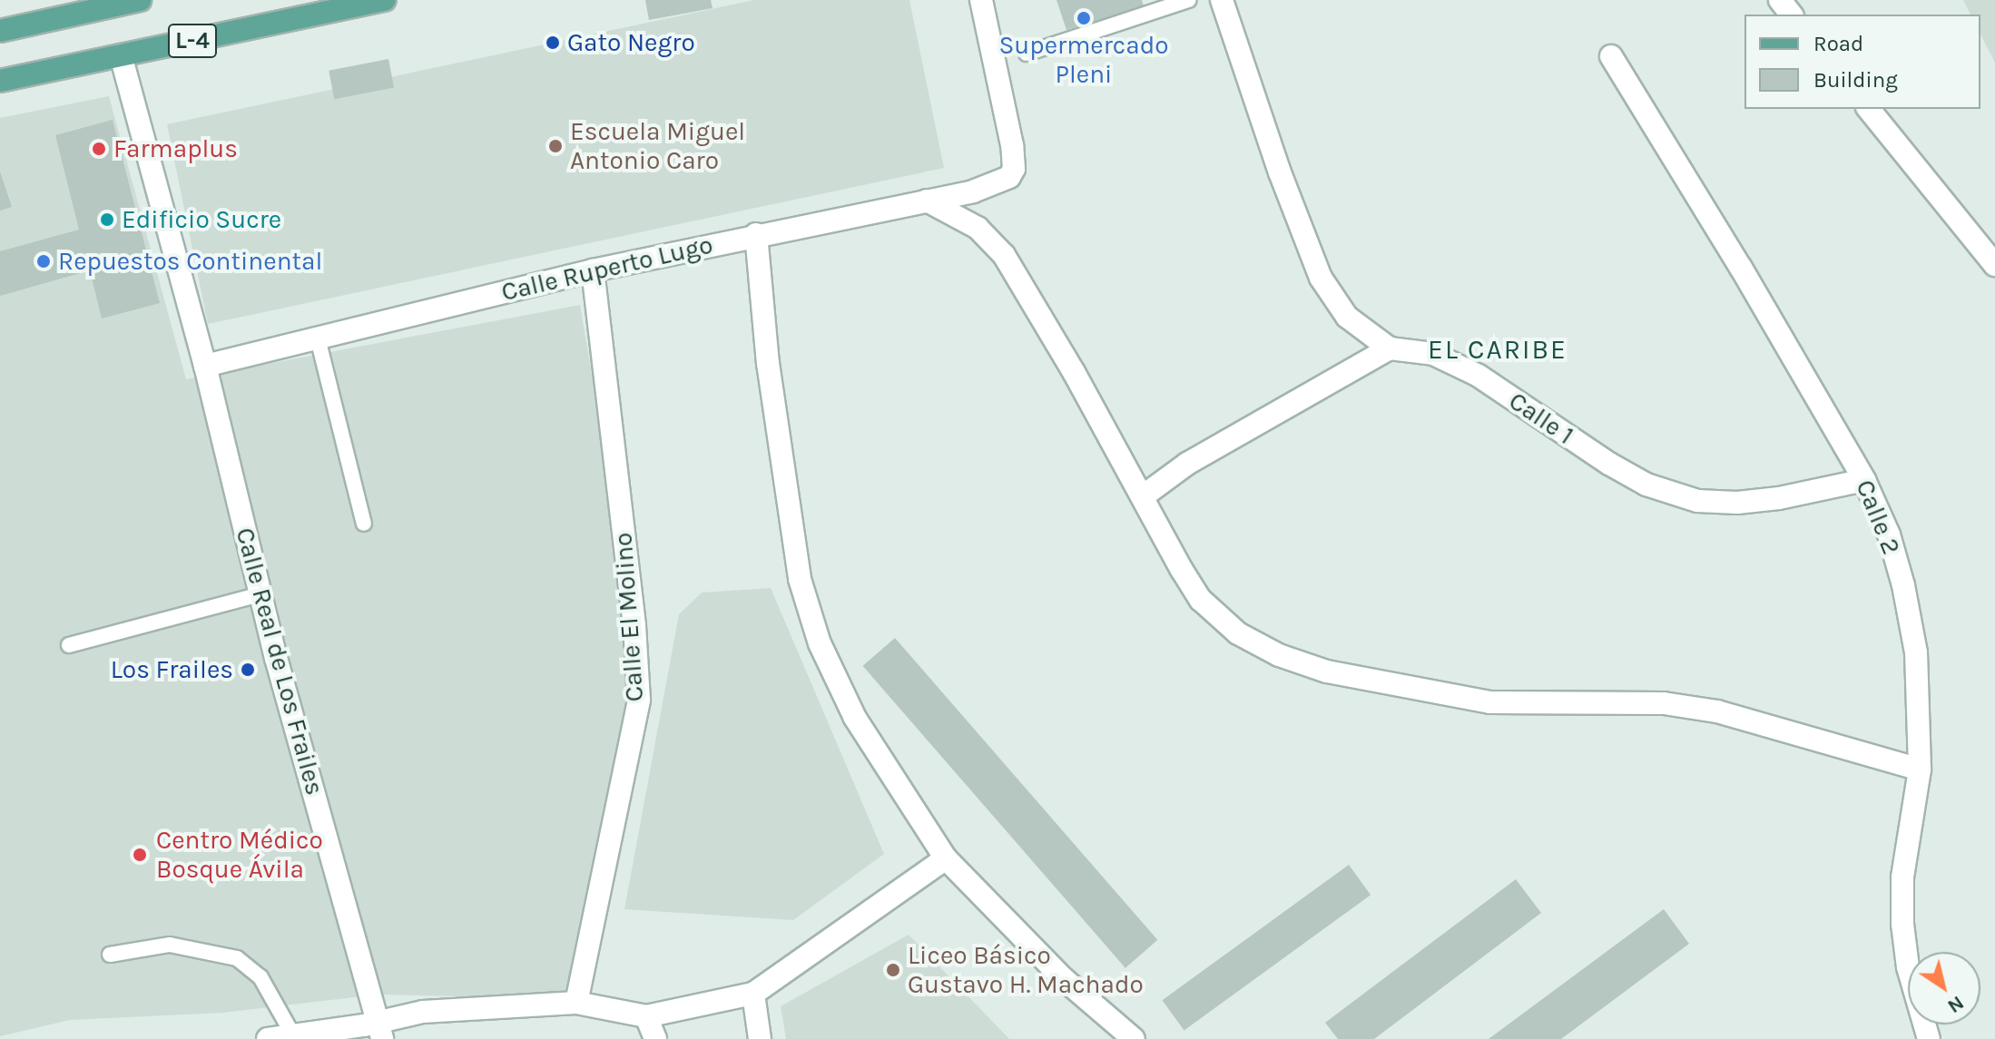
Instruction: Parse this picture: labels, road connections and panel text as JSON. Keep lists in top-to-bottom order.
{
  "streets": {
    "main road": ["L-4"],
    "street": [
      "Calle Ruperto Lugo",
      "Calle 1",
      "Calle 2",
      "Calle El Molino",
      "Calle Real de Los Frailes"
    ]
  },
  "crossings": [
    ["L-4", "Calle Real de Los Frailes"],
    ["Calle Ruperto Lugo", "Calle El Molino"],
    ["Calle Ruperto Lugo", "Calle Real de Los Frailes"],
    ["Calle 1", "Calle 2"]
  ],
  "districts": ["EL CARIBE"],
  "places": [
    "Supermercado Pleni",
    "Gato Negro",
    "Escuela Miguel Antonio Caro",
    "Farmaplus",
    "Edificio Sucre",
    "Repuestos Continental",
    "Los Frailes",
    "Centro Médico Bosque Ávila",
    "Liceo Básico Gustavo H. Machado"
  ],
  "legend": ["Road", "Building"],
  "north": "bottom right"
}
